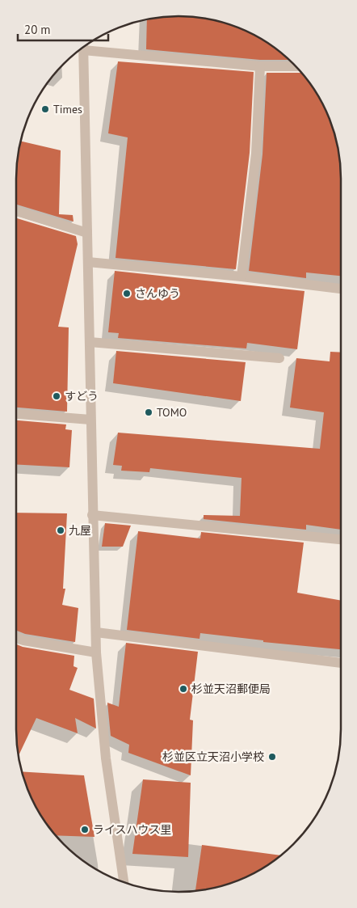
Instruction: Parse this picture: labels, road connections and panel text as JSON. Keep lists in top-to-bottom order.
{
  "places": [
    "Times",
    "さんゆう",
    "すどう",
    "TOMO",
    "九屋",
    "杉並天沼郵便局",
    "杉並区立天沼小学校",
    "ライスハウス里"
  ],
  "scale_bar": "20 m"
}
